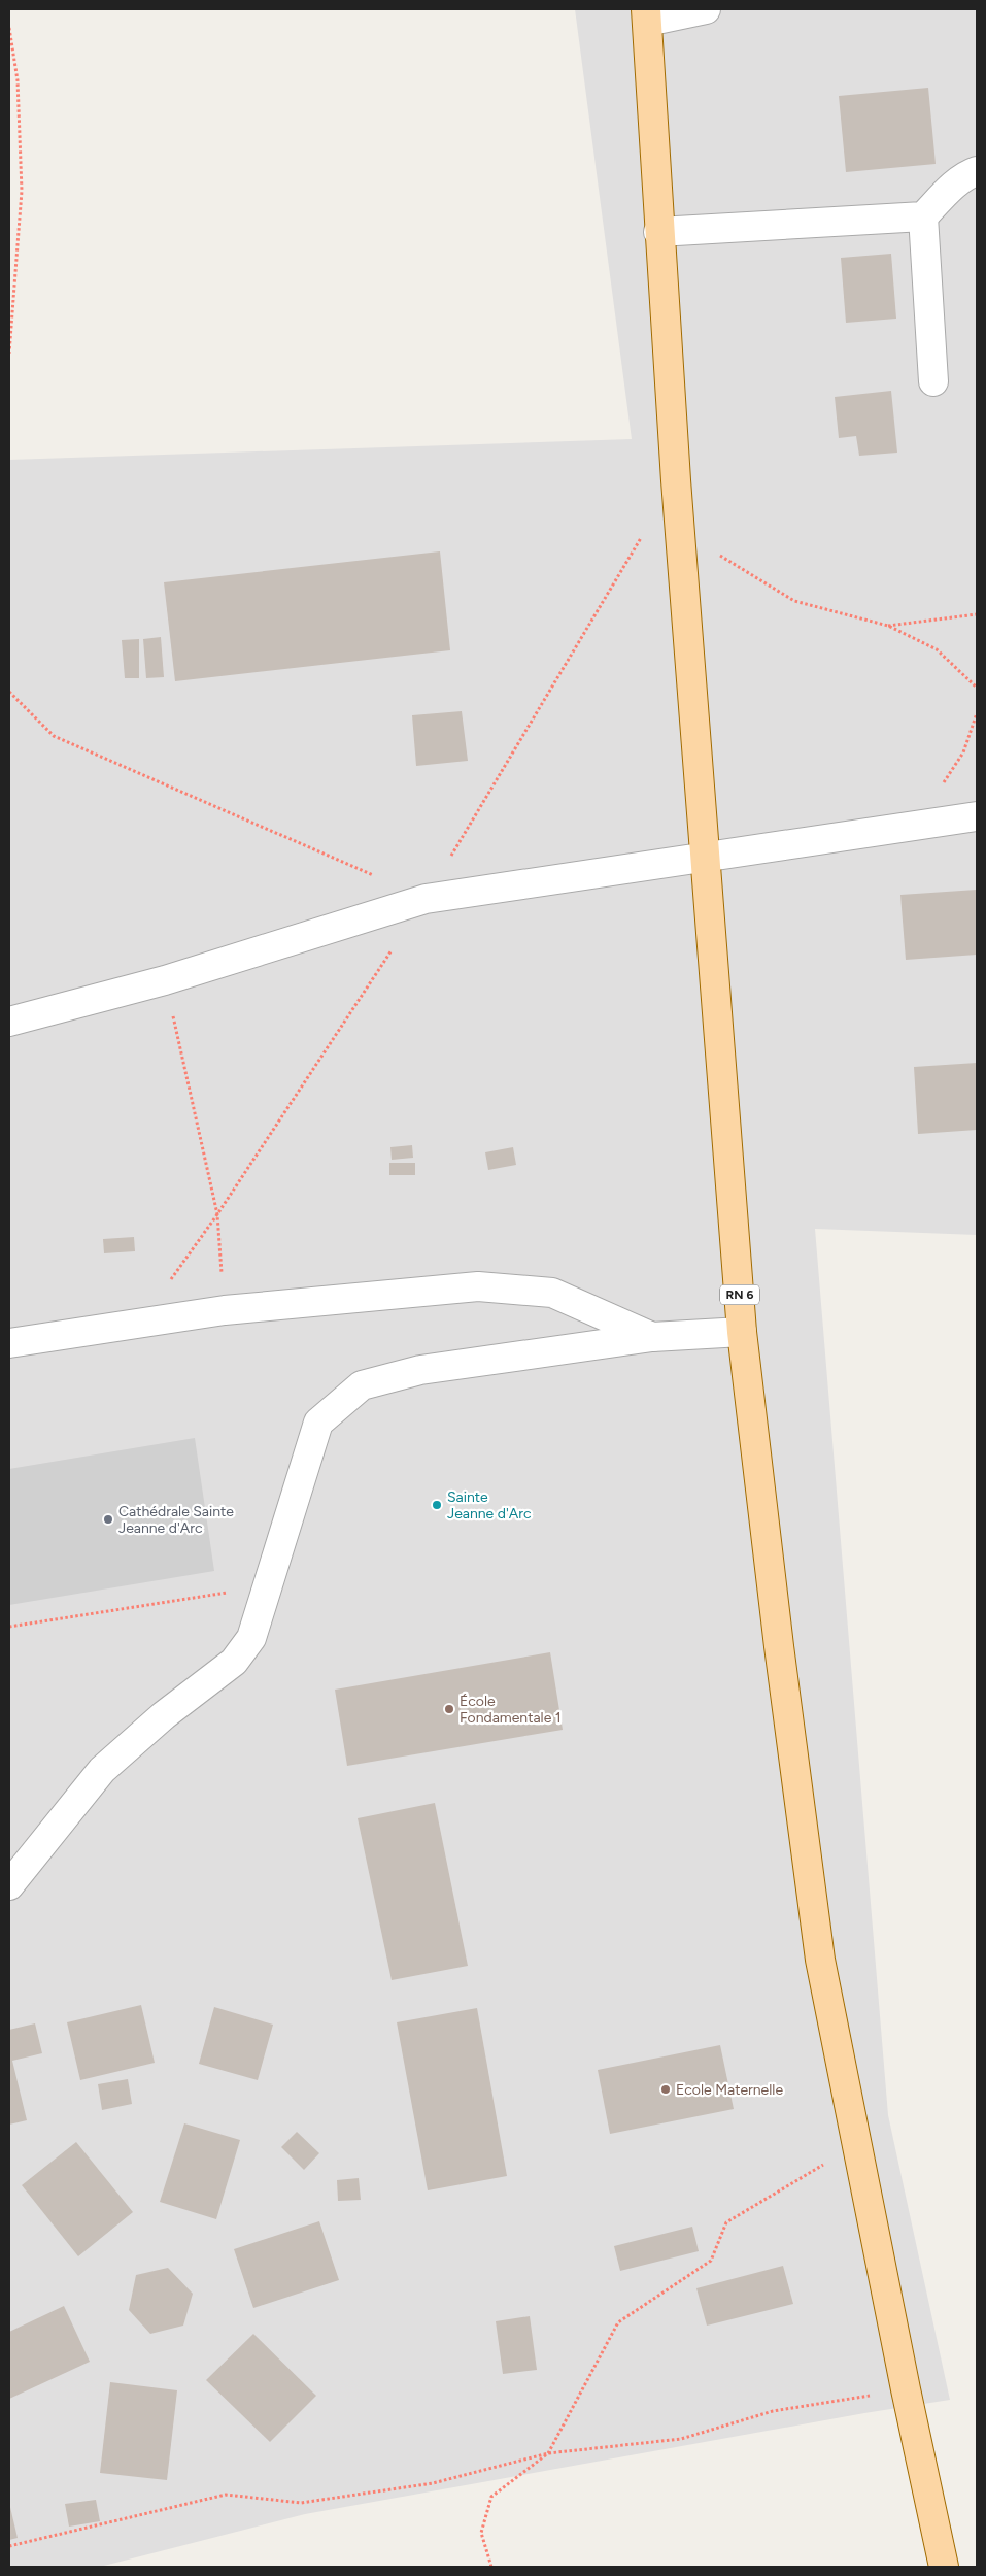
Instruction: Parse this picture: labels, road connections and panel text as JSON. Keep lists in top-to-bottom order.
{
  "streets": {
    "main road": ["RN 6"]
  },
  "places": [
    "Sainte Jeanne d'Arc",
    "Cathédrale Sainte Jeanne d'Arc",
    "École Fondamentale 1",
    "Ecole Maternelle"
  ]
}
